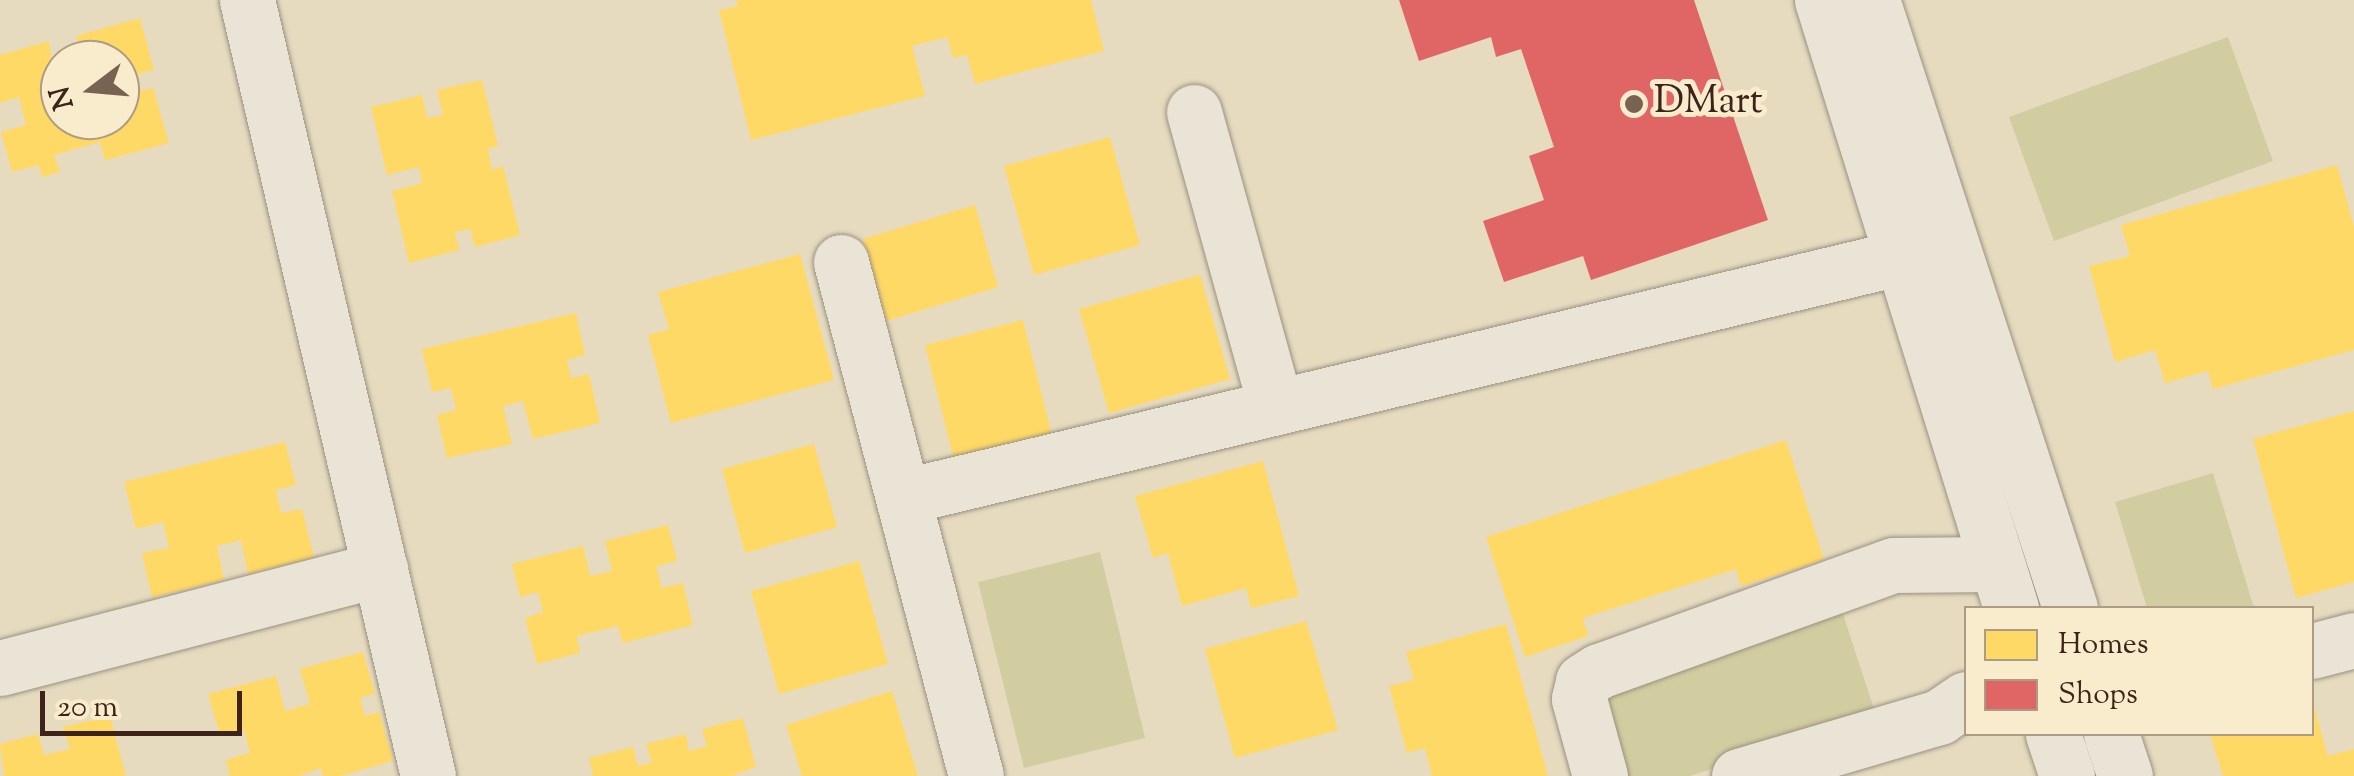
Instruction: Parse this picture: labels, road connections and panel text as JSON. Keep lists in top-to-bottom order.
{
  "places": ["DMart"],
  "legend": ["Homes", "Shops"],
  "scale_bar": "20 m",
  "north": "left"
}
